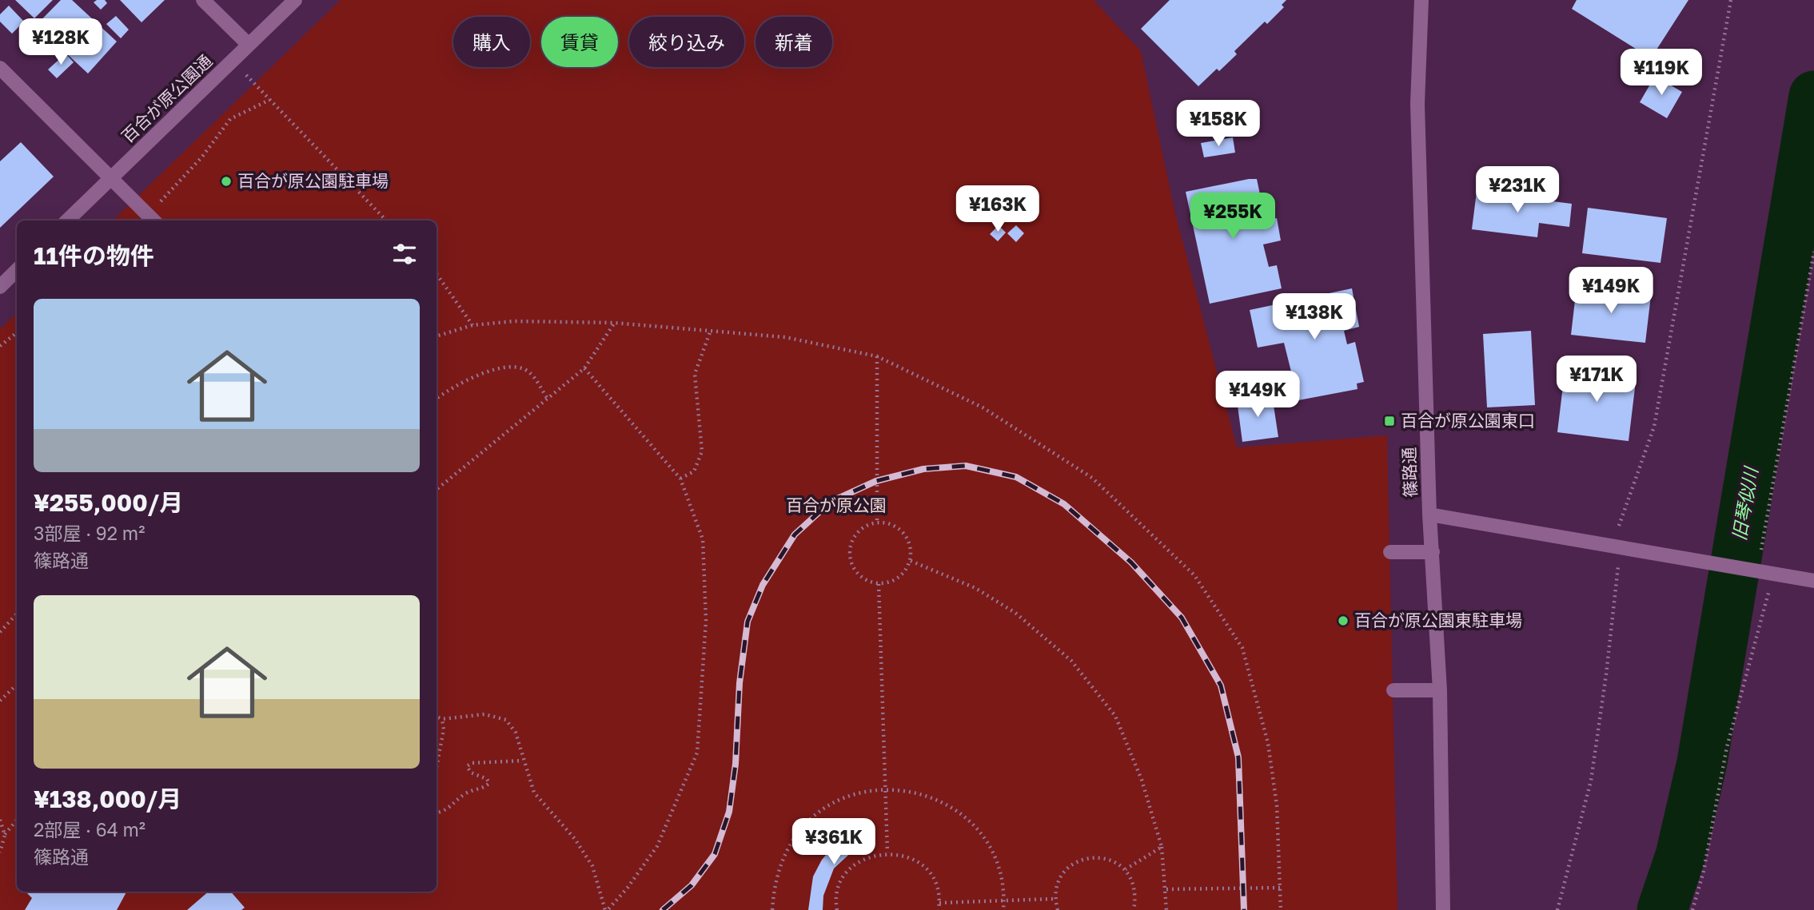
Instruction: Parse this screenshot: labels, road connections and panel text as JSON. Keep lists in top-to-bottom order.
{
  "streets": {
    "street": ["百合が原公園通", "篠路通"]
  },
  "water": ["旧琴似川"],
  "parks": ["百合が原公園"],
  "places": {
    "other": ["百合が原公園駐車場", "百合が原公園東駐車場"],
    "transit": ["百合が原公園東口"]
  },
  "page": {
    "chip": [
      "購入",
      "賃貸",
      "絞り込み",
      "新着"
    ],
    "price": [
      "¥128K",
      "¥119K",
      "¥158K",
      "¥231K",
      "¥163K",
      "¥255K",
      "¥149K",
      "¥138K",
      "¥171K",
      "¥149K",
      "¥361K"
    ],
    "heading": "11件の物件",
    "list": [
      {
        "name": "¥255,000/月",
        "note": "3部屋 · 92 m² · 篠路通"
      },
      {
        "name": "¥138,000/月",
        "note": "2部屋 · 64 m² · 篠路通"
      }
    ]
  }
}
